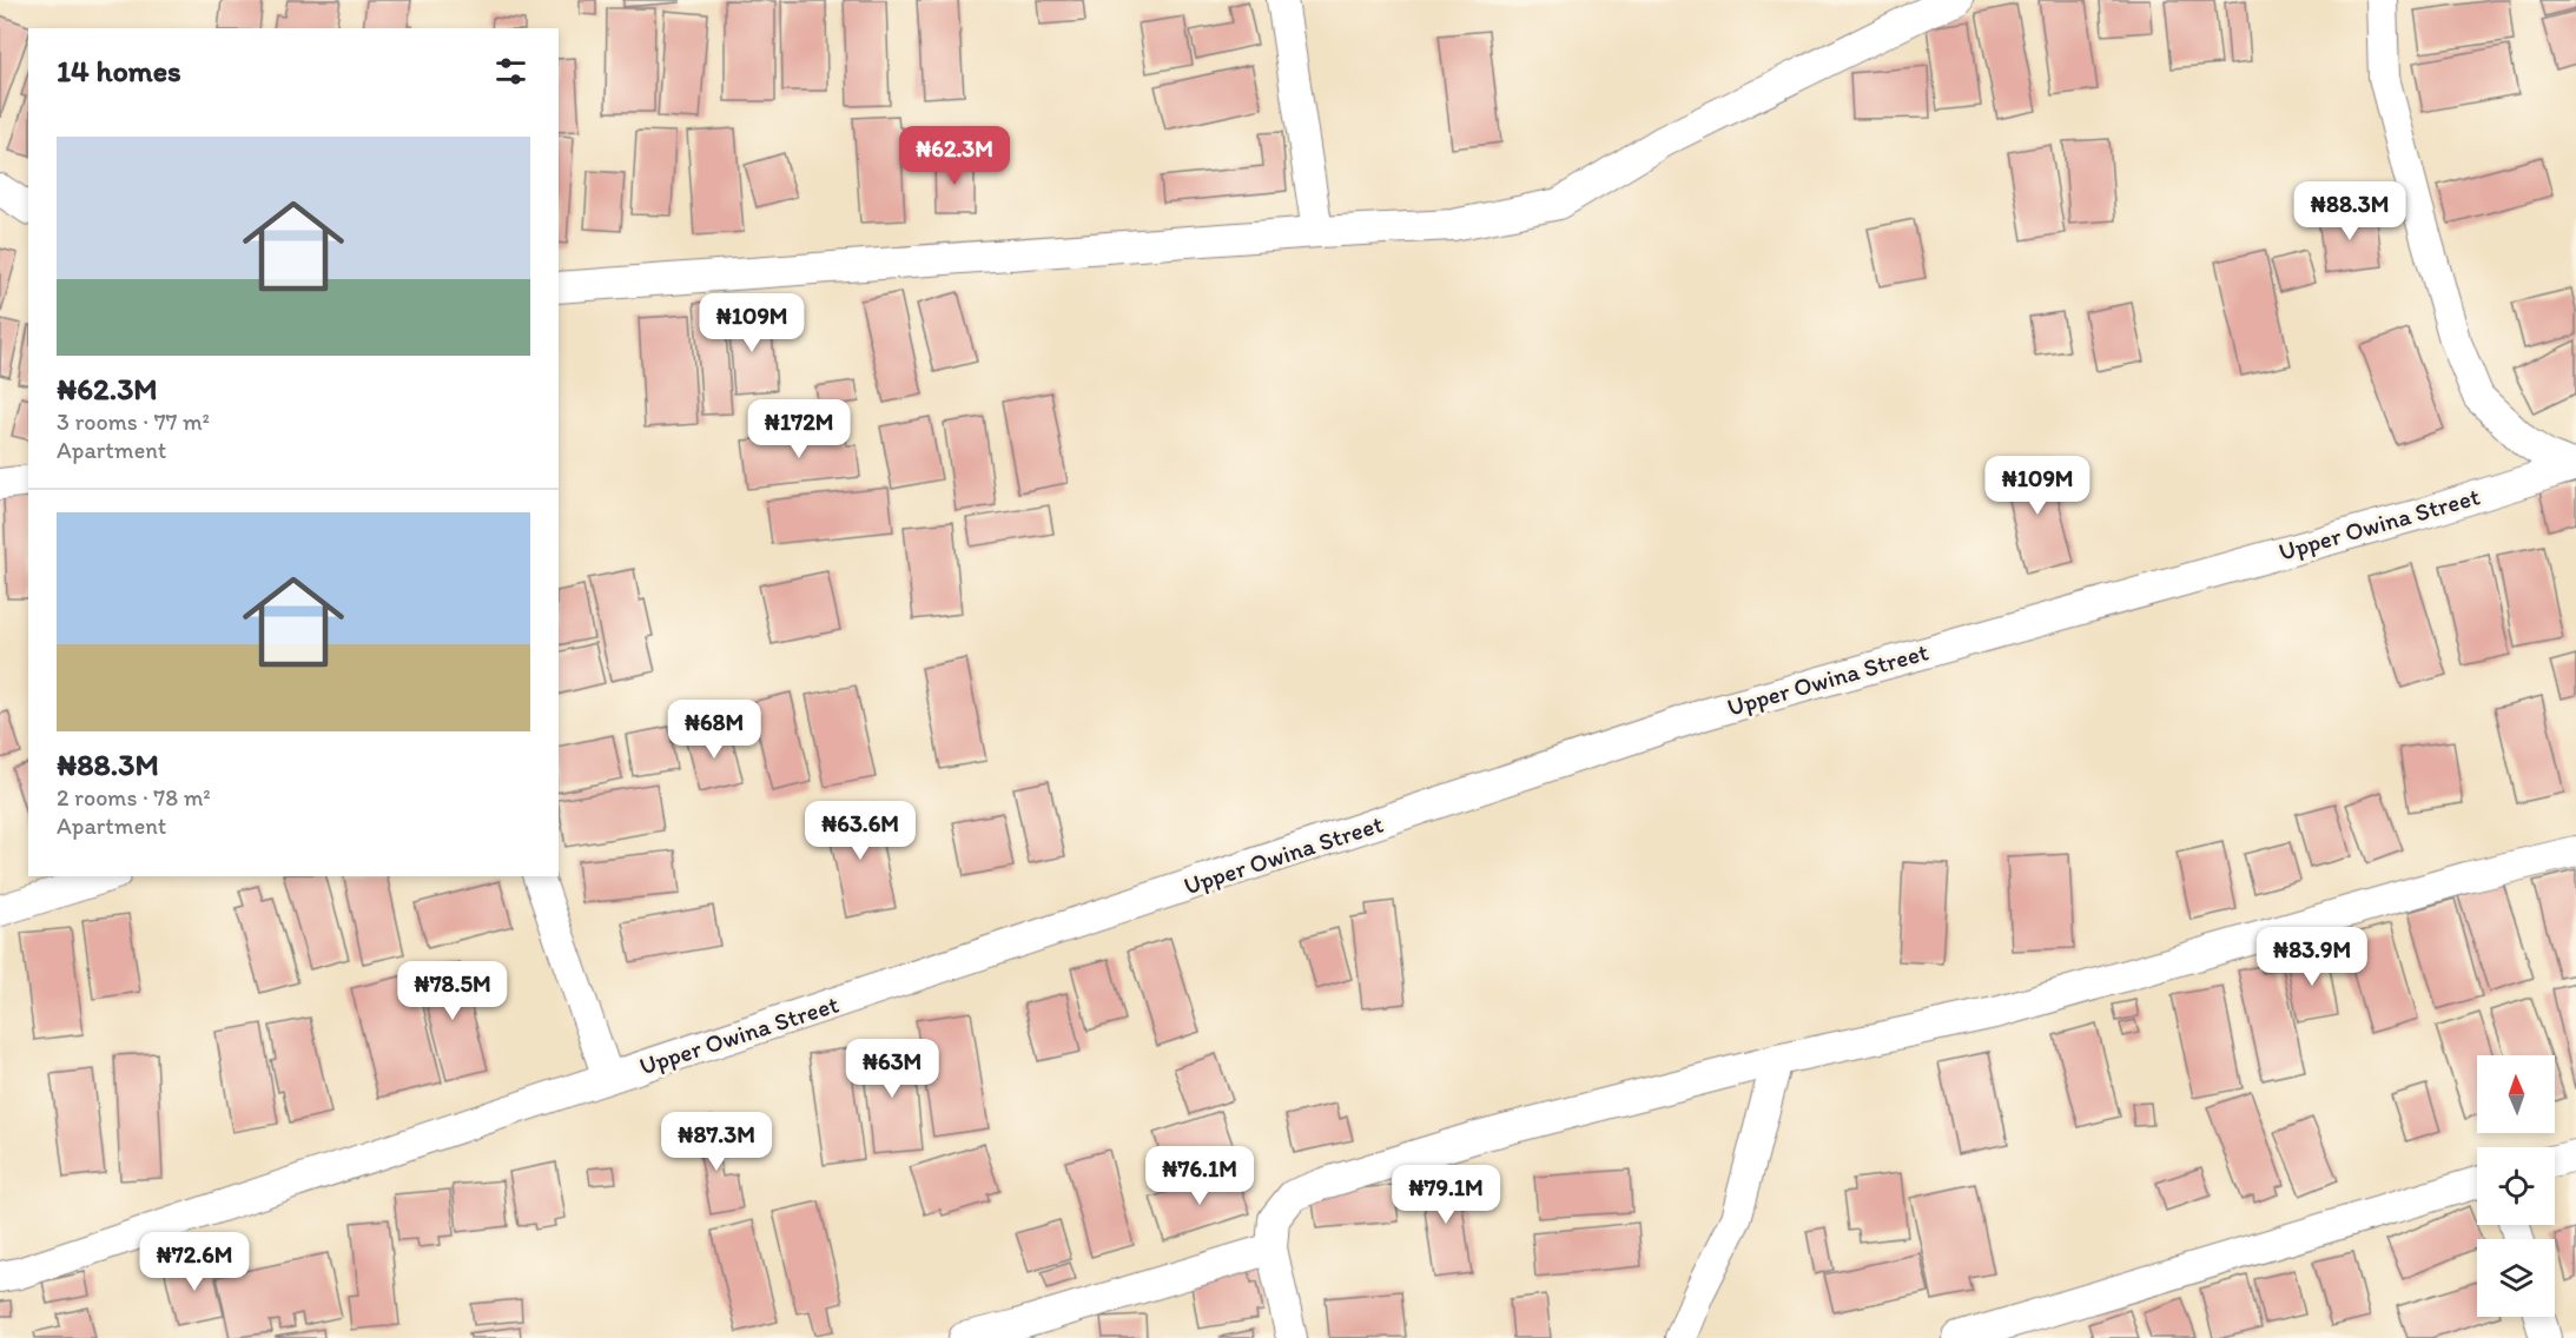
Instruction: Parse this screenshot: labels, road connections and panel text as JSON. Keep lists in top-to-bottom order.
{
  "streets": {
    "street": ["Upper Owina Street"]
  },
  "north": "top",
  "page": {
    "heading": "14 homes",
    "list": [
      {
        "name": "₦62.3M",
        "note": "3 rooms · 77 m² · Apartment"
      },
      {
        "name": "₦88.3M",
        "note": "2 rooms · 78 m² · Apartment"
      }
    ],
    "price": [
      "₦62.3M",
      "₦88.3M",
      "₦109M",
      "₦172M",
      "₦109M",
      "₦68M",
      "₦63.6M",
      "₦83.9M",
      "₦78.5M",
      "₦63M",
      "₦87.3M",
      "₦76.1M",
      "₦79.1M",
      "₦72.6M"
    ]
  }
}
